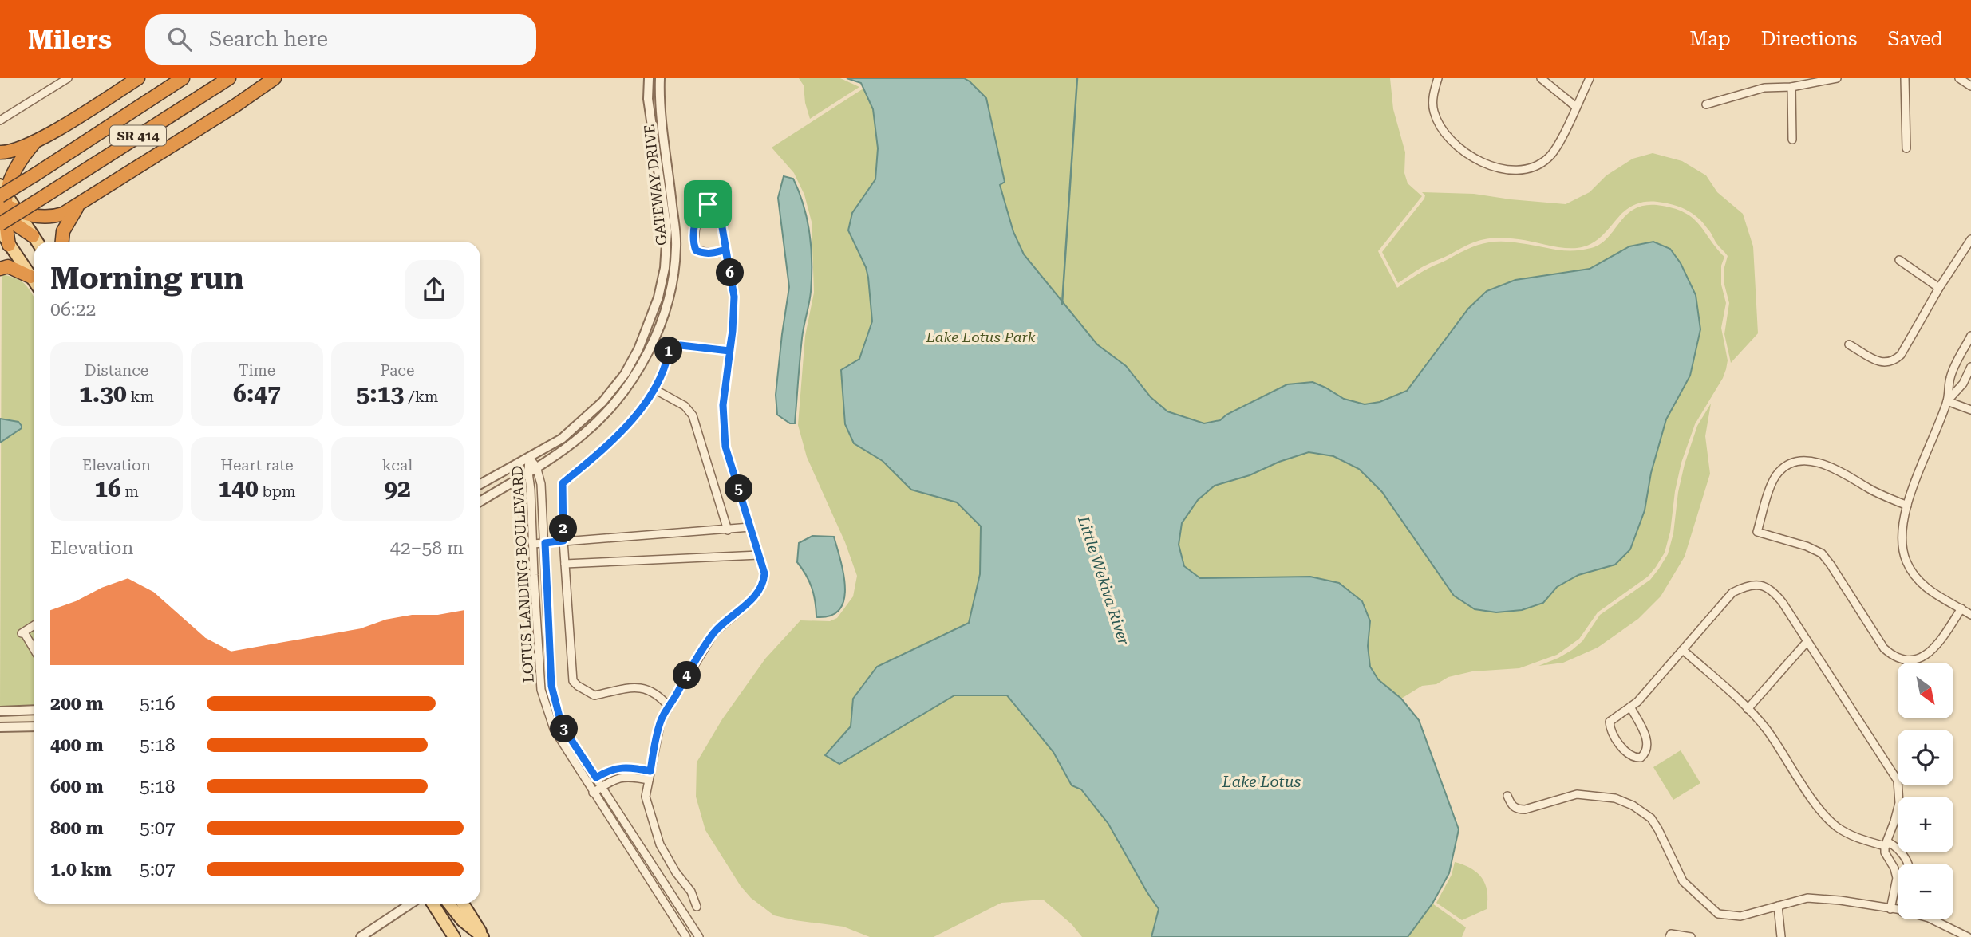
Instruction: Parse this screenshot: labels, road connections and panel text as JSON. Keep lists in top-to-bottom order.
{
  "streets": {
    "highway": ["SR 414"],
    "street": ["GATEWAY DRIVE", "LOTUS LANDING BOULEVARD"]
  },
  "crossings": [
    ["GATEWAY DRIVE", "LOTUS LANDING BOULEVARD"]
  ],
  "water": ["Little Wekiva River", "Lake Lotus"],
  "parks": ["Lake Lotus Park"],
  "north": "bottom right",
  "page": {
    "header": "Milers",
    "search": "Search here",
    "nav": ["Map", "Directions", "Saved"],
    "heading": ["Morning run", "06:22"],
    "pins": [
      "6",
      "1",
      "5",
      "2",
      "4",
      "3"
    ],
    "stats": [
      ["Distance", "1.30 km"],
      ["Time", "6:47"],
      ["Pace", "5:13 /km"],
      ["Elevation", "16 m"],
      ["Heart rate", "140 bpm"],
      ["kcal", "92"]
    ],
    "chart": ["Elevation", "42–58 m"],
    "map_buttons": ["+", "−"],
    "list": [
      {
        "name": "200 m",
        "note": "5:16"
      },
      {
        "name": "400 m",
        "note": "5:18"
      },
      {
        "name": "600 m",
        "note": "5:18"
      },
      {
        "name": "800 m",
        "note": "5:07"
      },
      {
        "name": "1.0 km",
        "note": "5:07"
      }
    ]
  }
}
